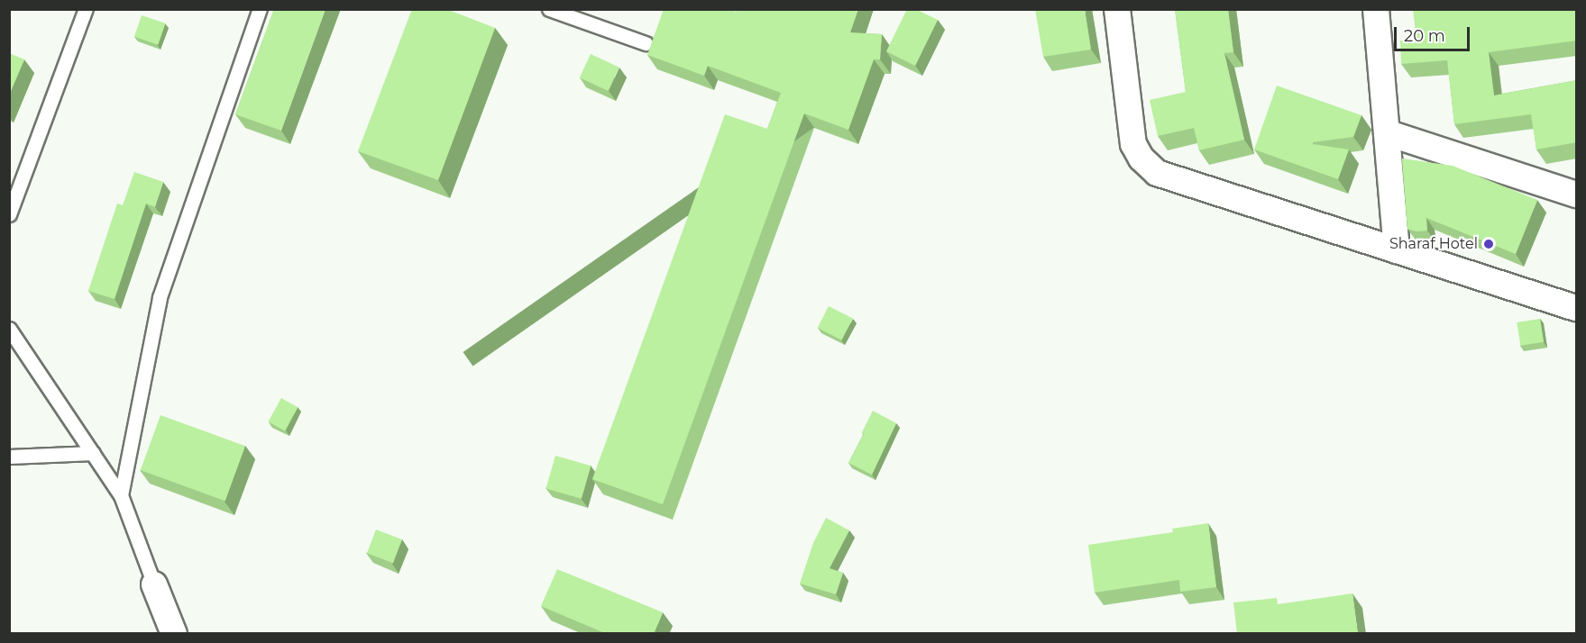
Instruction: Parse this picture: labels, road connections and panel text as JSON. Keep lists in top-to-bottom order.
{
  "places": ["Sharaf Hotel"],
  "scale_bar": "20 m"
}
